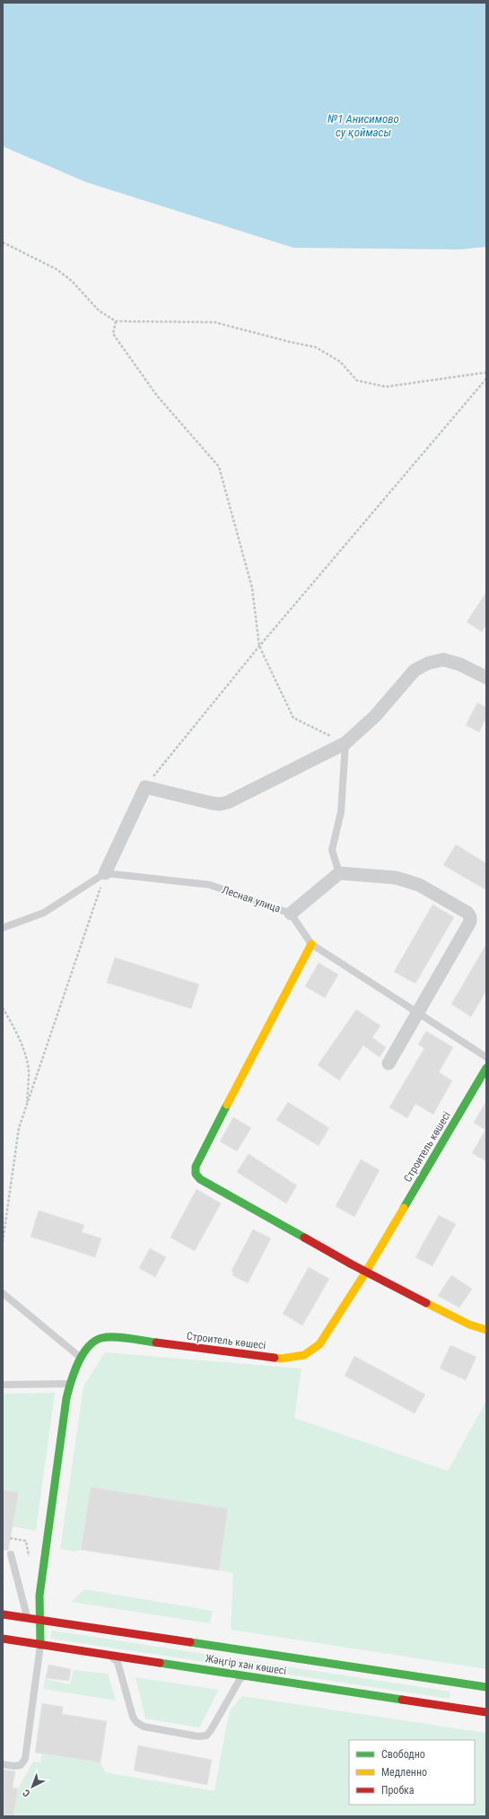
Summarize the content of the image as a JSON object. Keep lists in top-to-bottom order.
{
  "streets": {
    "street": ["Строитель көшесі", "Жәңгір хан көшесі"],
    "lane": ["Лесная улица"]
  },
  "crossings": [
    ["Строитель көшесі", "Жәңгір хан көшесі"]
  ],
  "water": ["№1 Анисимово су қоймасы"],
  "legend": ["Свободно", "Медленно", "Пробка"],
  "north": "bottom left"
}
